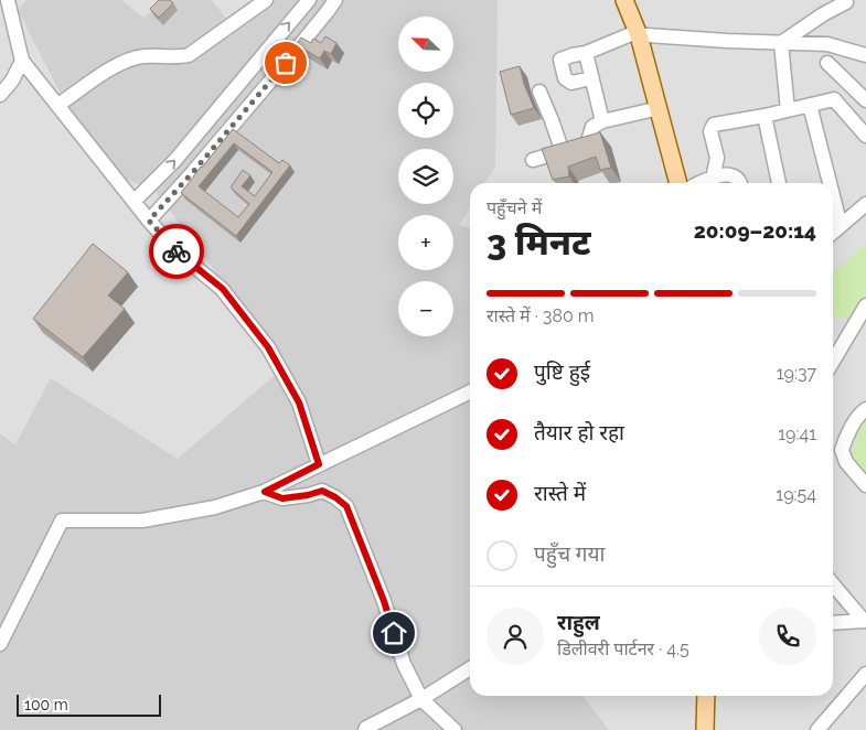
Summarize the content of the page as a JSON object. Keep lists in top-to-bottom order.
{
  "scale_bar": "100 m",
  "north": "top left",
  "page": {
    "map_buttons": ["+", "−"],
    "heading": ["3 मिनट", "पहुँचने में", "20:09–20:14"],
    "panel": ["राहुल", "डिलीवरी पार्टनर · 4.5"],
    "bar": "रास्ते में · 380 m",
    "list": [
      ["पुष्टि हुई", "19:37"],
      ["तैयार हो रहा", "19:41"],
      ["रास्ते में", "19:54"],
      "पहुँच गया"
    ],
    "scale": "100 m"
  }
}
